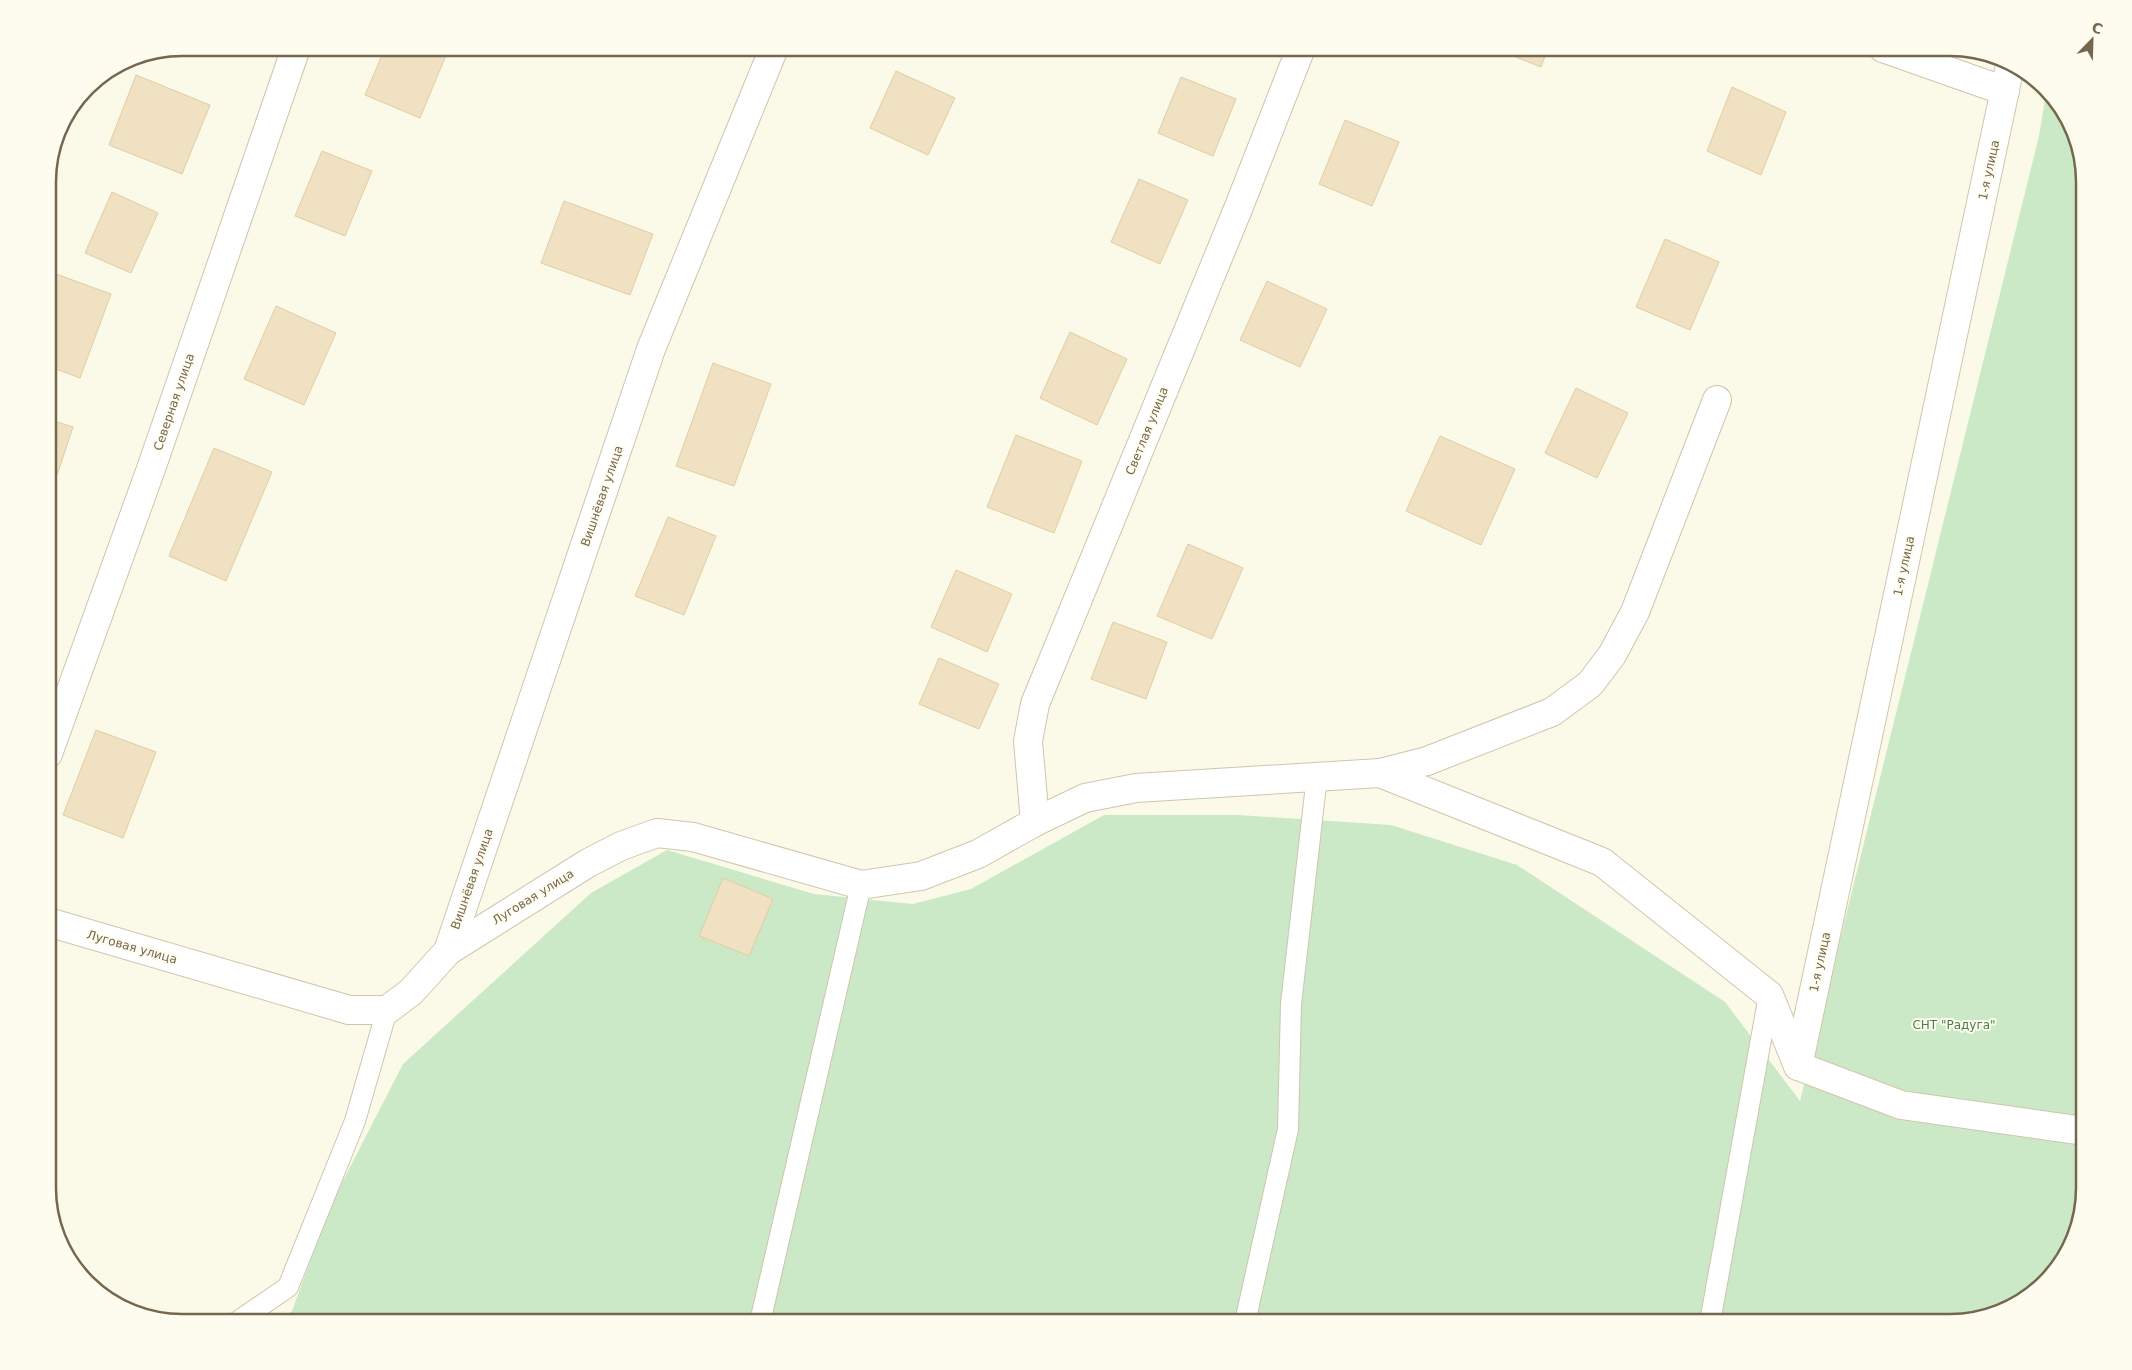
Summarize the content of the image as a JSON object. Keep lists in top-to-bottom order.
{
  "streets": {
    "street": [
      "1-я улица",
      "Северная улица",
      "Светлая улица",
      "Вишнёвая улица",
      "Луговая улица"
    ]
  },
  "crossings": [
    ["Светлая улица", "Луговая улица"],
    ["Вишнёвая улица", "Луговая улица"]
  ],
  "parks": ["СНТ \"Радуга\""],
  "north": "top right"
}
